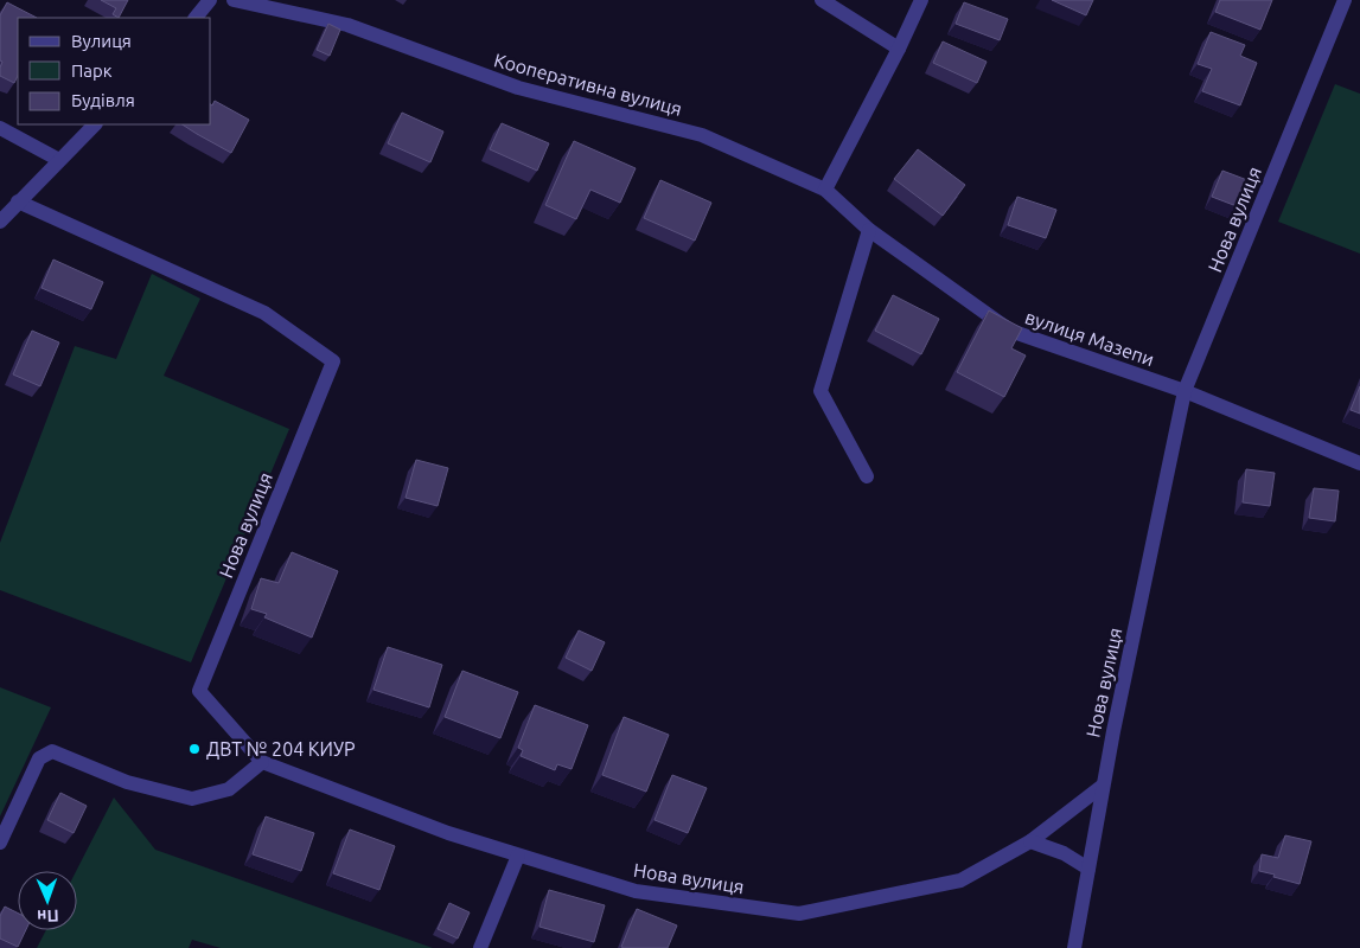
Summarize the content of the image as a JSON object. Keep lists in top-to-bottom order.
{
  "streets": {
    "street": ["Кооперативна вулиця", "Нова вулиця", "вулиця Мазепи"]
  },
  "crossings": [
    ["Кооперативна вулиця", "вулиця Мазепи"],
    ["Нова вулиця", "вулиця Мазепи"]
  ],
  "places": ["ДВТ № 204 КИУР"],
  "legend": ["Вулиця", "Парк", "Будівля"],
  "north": "bottom"
}
